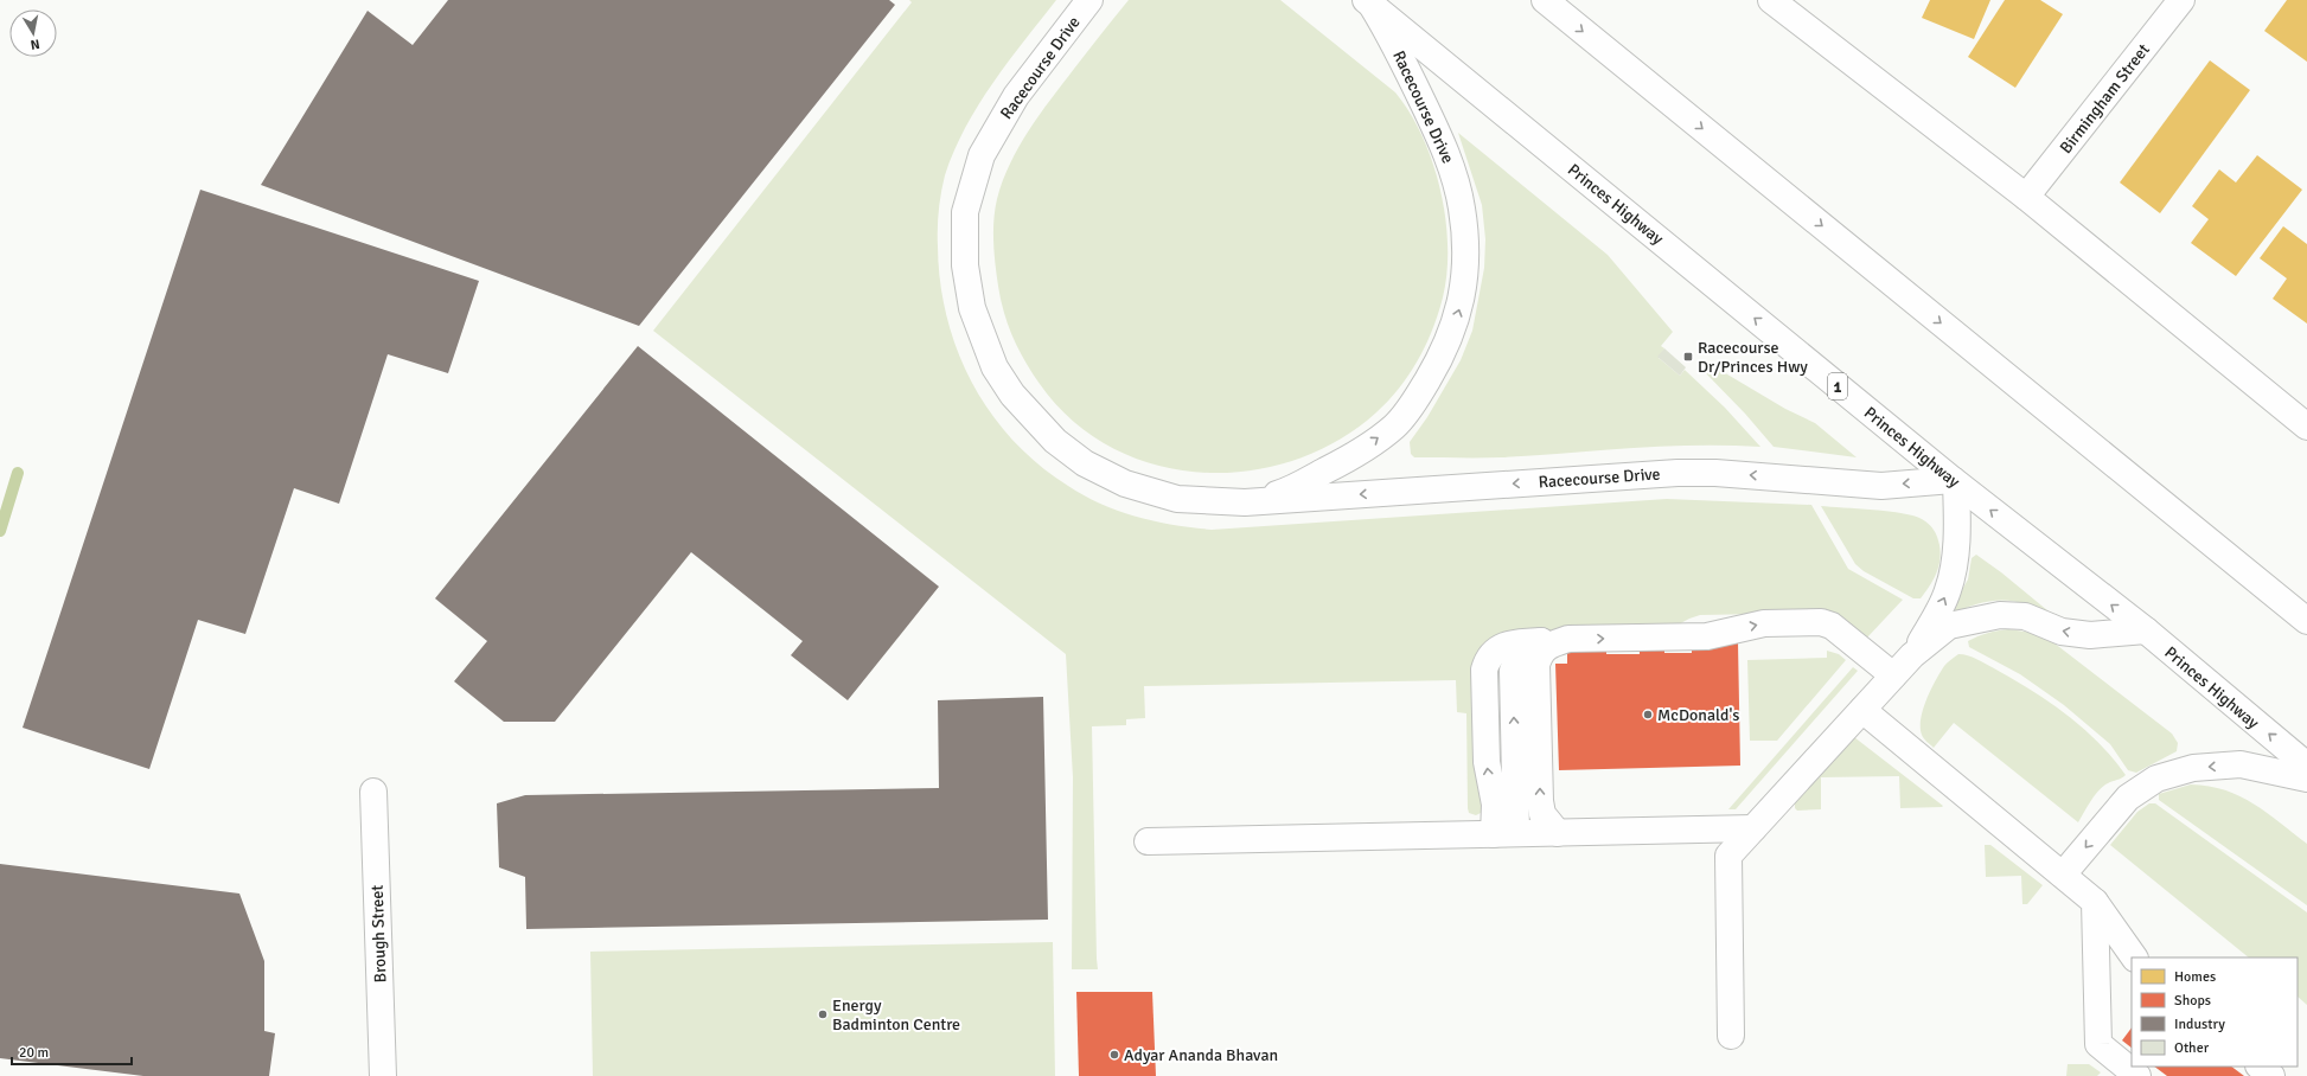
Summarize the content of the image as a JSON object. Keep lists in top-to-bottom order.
{
  "streets": {
    "main road": [
      "Racecourse Drive",
      "Birmingham Street",
      "Princes Highway",
      "1",
      "Brough Street"
    ]
  },
  "crossings": [
    ["Racecourse Drive", "Princes Highway"]
  ],
  "places": {
    "transit": ["Racecourse Dr/Princes Hwy"],
    "other": ["McDonald's", "Energy Badminton Centre", "Adyar Ananda Bhavan"]
  },
  "legend": [
    "Homes",
    "Shops",
    "Industry",
    "Other"
  ],
  "scale_bar": "20 m",
  "north": "bottom"
}
